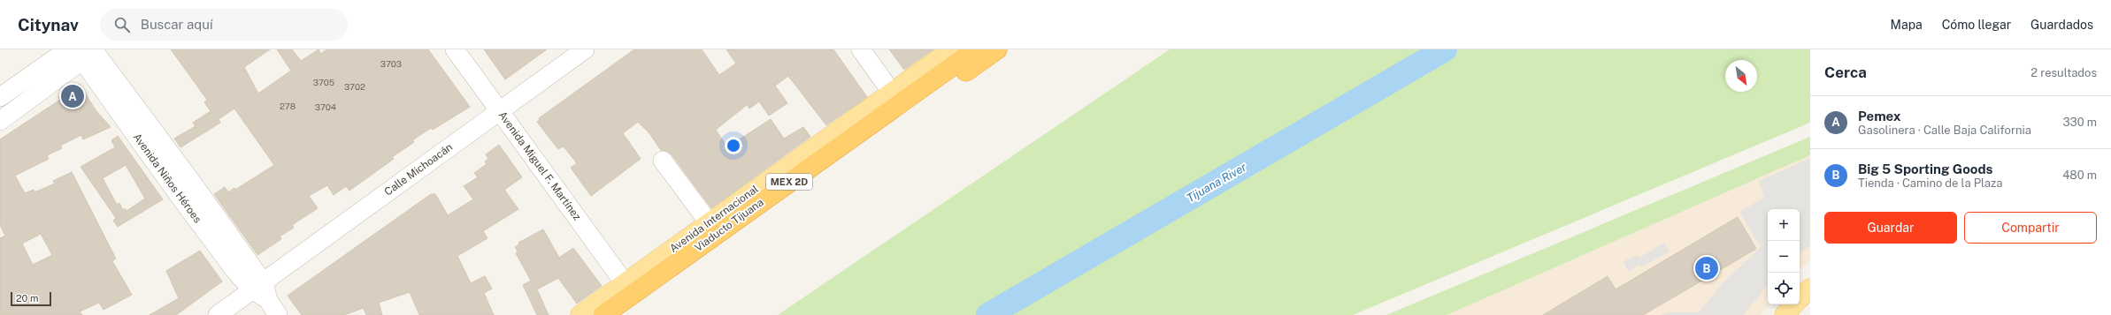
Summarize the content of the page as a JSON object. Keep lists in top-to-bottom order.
{
  "streets": {
    "highway": ["MEX 2D", "Avenida Internacional", "Viaducto Tijuana"],
    "street": ["Avenida Miguel F. Martínez", "Calle Michoacán", "Avenida Niños Héroes"]
  },
  "crossings": [
    ["Avenida Miguel F. Martínez", "Calle Michoacán"],
    ["Avenida Miguel F. Martínez", "Avenida Internacional"],
    ["Calle Michoacán", "Avenida Niños Héroes"]
  ],
  "water": ["Tijuana River"],
  "house_numbers": [
    "3703",
    "3705",
    "3702",
    "278",
    "3704"
  ],
  "scale_bar": "20 m",
  "north": "bottom right",
  "page": {
    "header": "Citynav",
    "search": "Buscar aquí",
    "nav": ["Mapa", "Cómo llegar", "Guardados"],
    "heading": ["Cerca", "2 resultados"],
    "pins": ["A", "B"],
    "list": [
      {
        "mark": "A",
        "name": "Pemex",
        "note": "Gasolinera · Calle Baja California",
        "value": "330 m"
      },
      {
        "mark": "B",
        "name": "Big 5 Sporting Goods",
        "note": "Tienda · Camino de la Plaza",
        "value": "480 m"
      }
    ],
    "buttons": ["Guardar", "Compartir"],
    "map_buttons": ["+", "−"],
    "scale": "20 m"
  }
}
